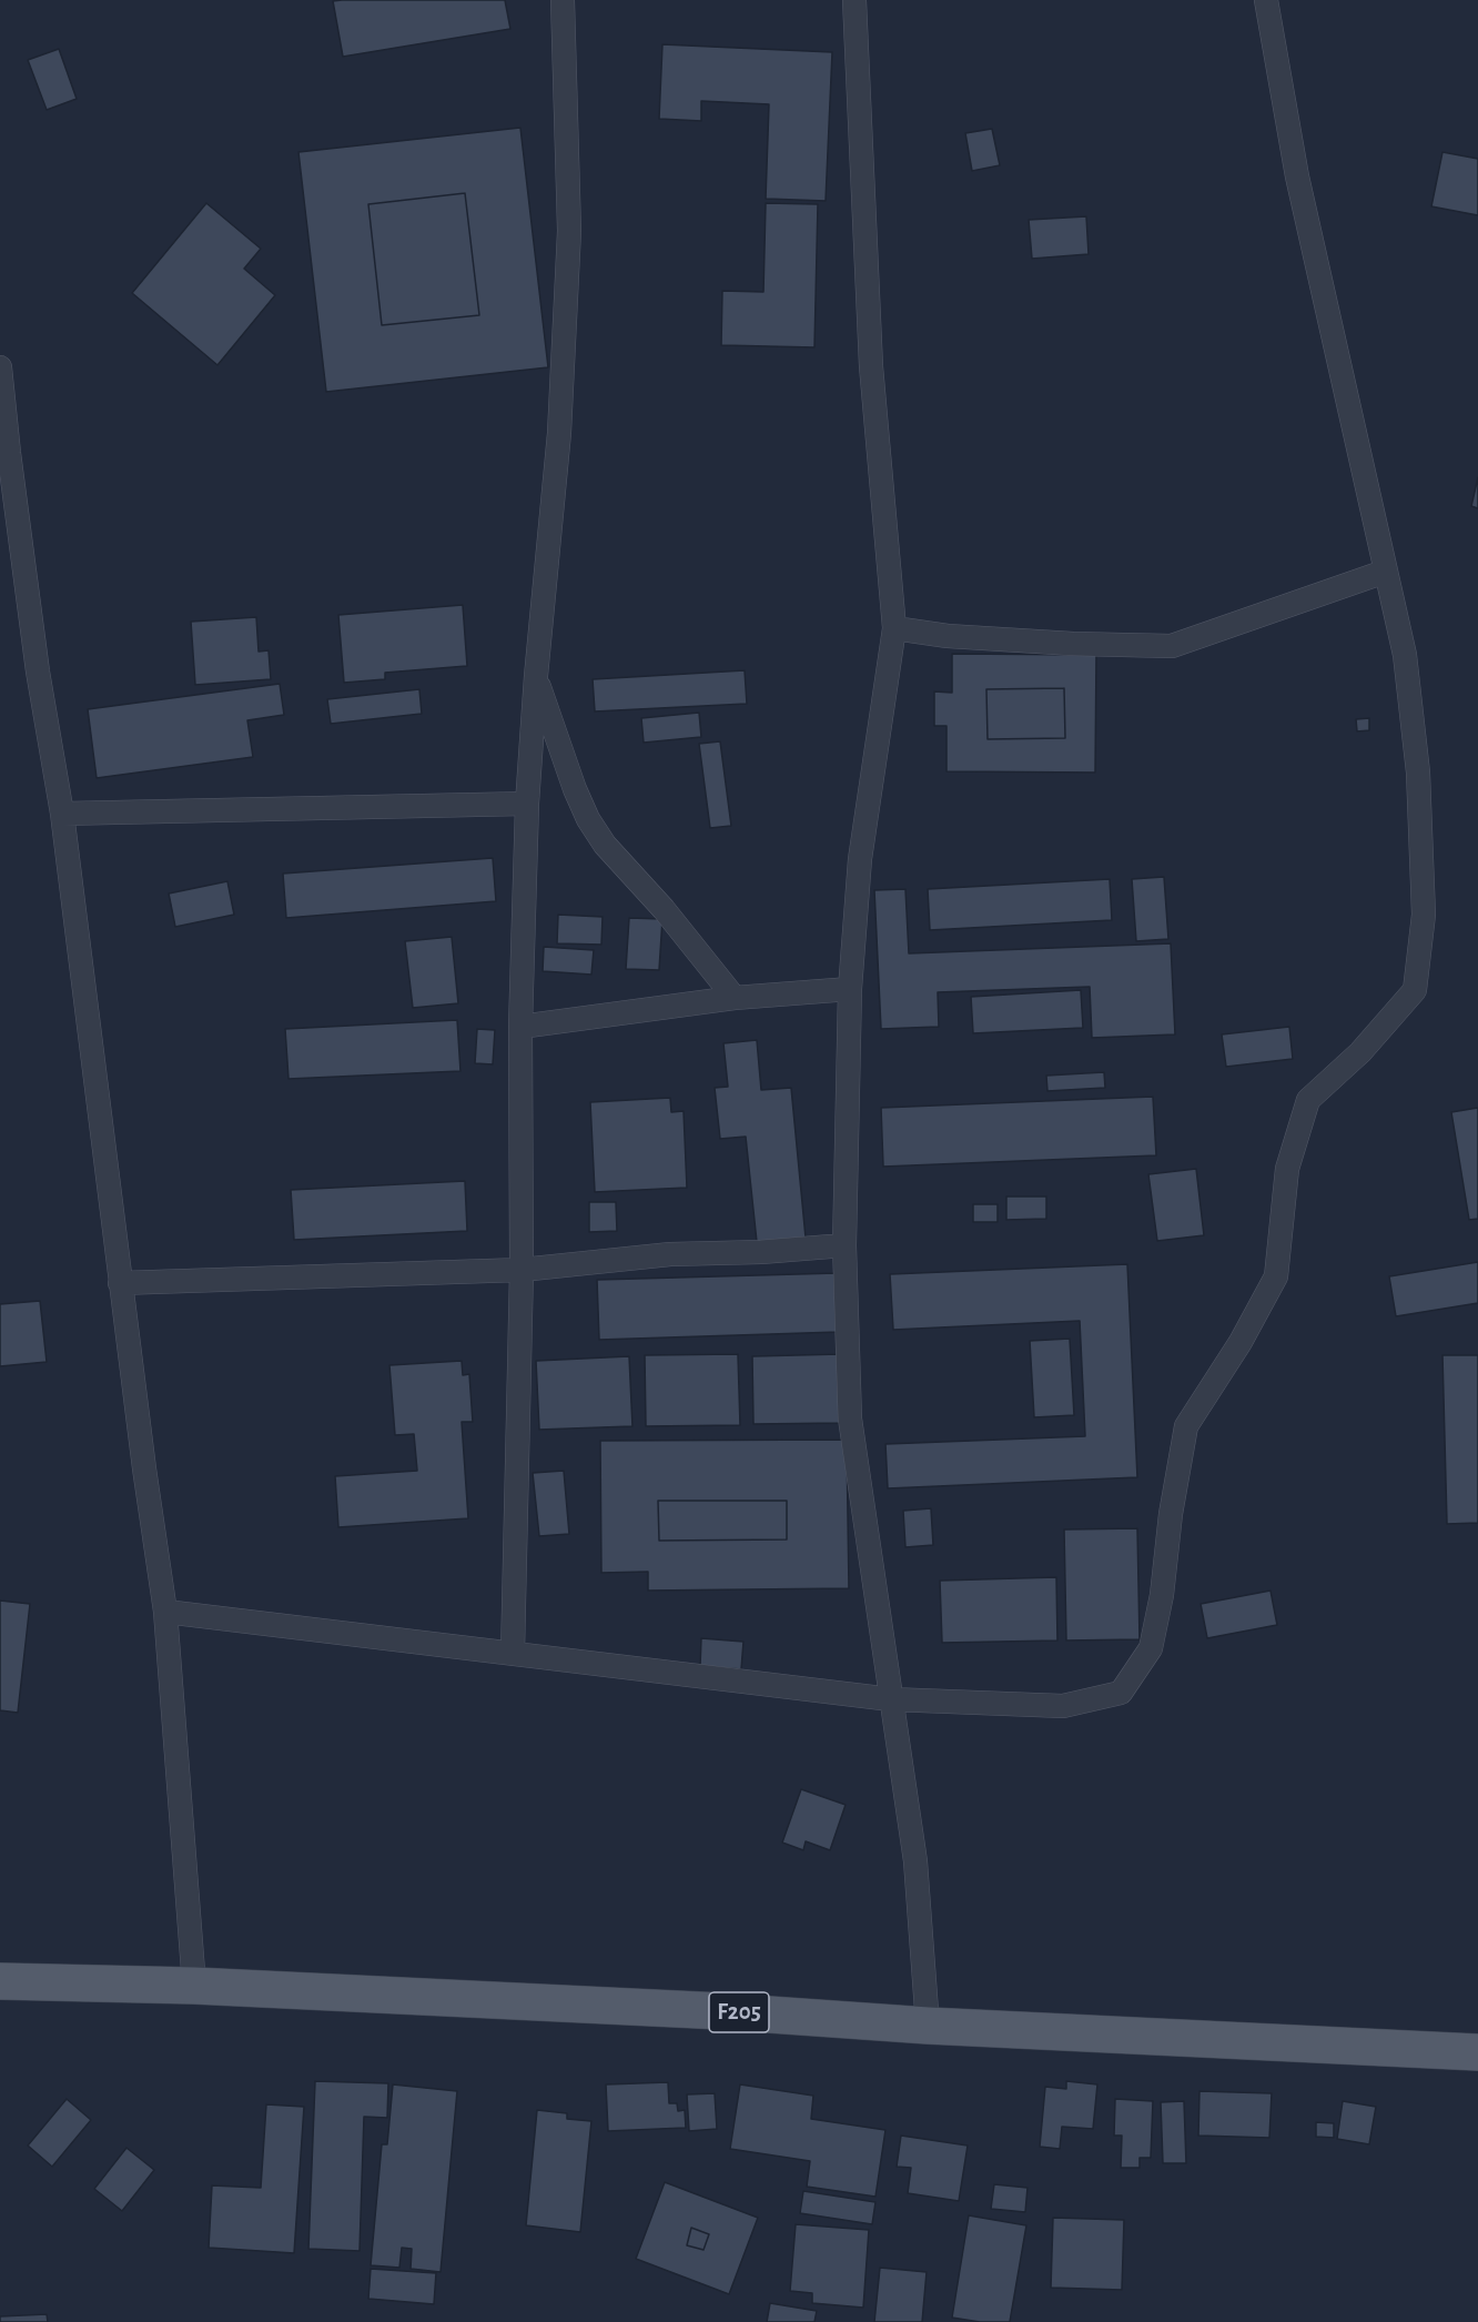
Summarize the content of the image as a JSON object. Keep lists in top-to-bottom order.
{
  "streets": {
    "main road": ["F205"]
  }
}
